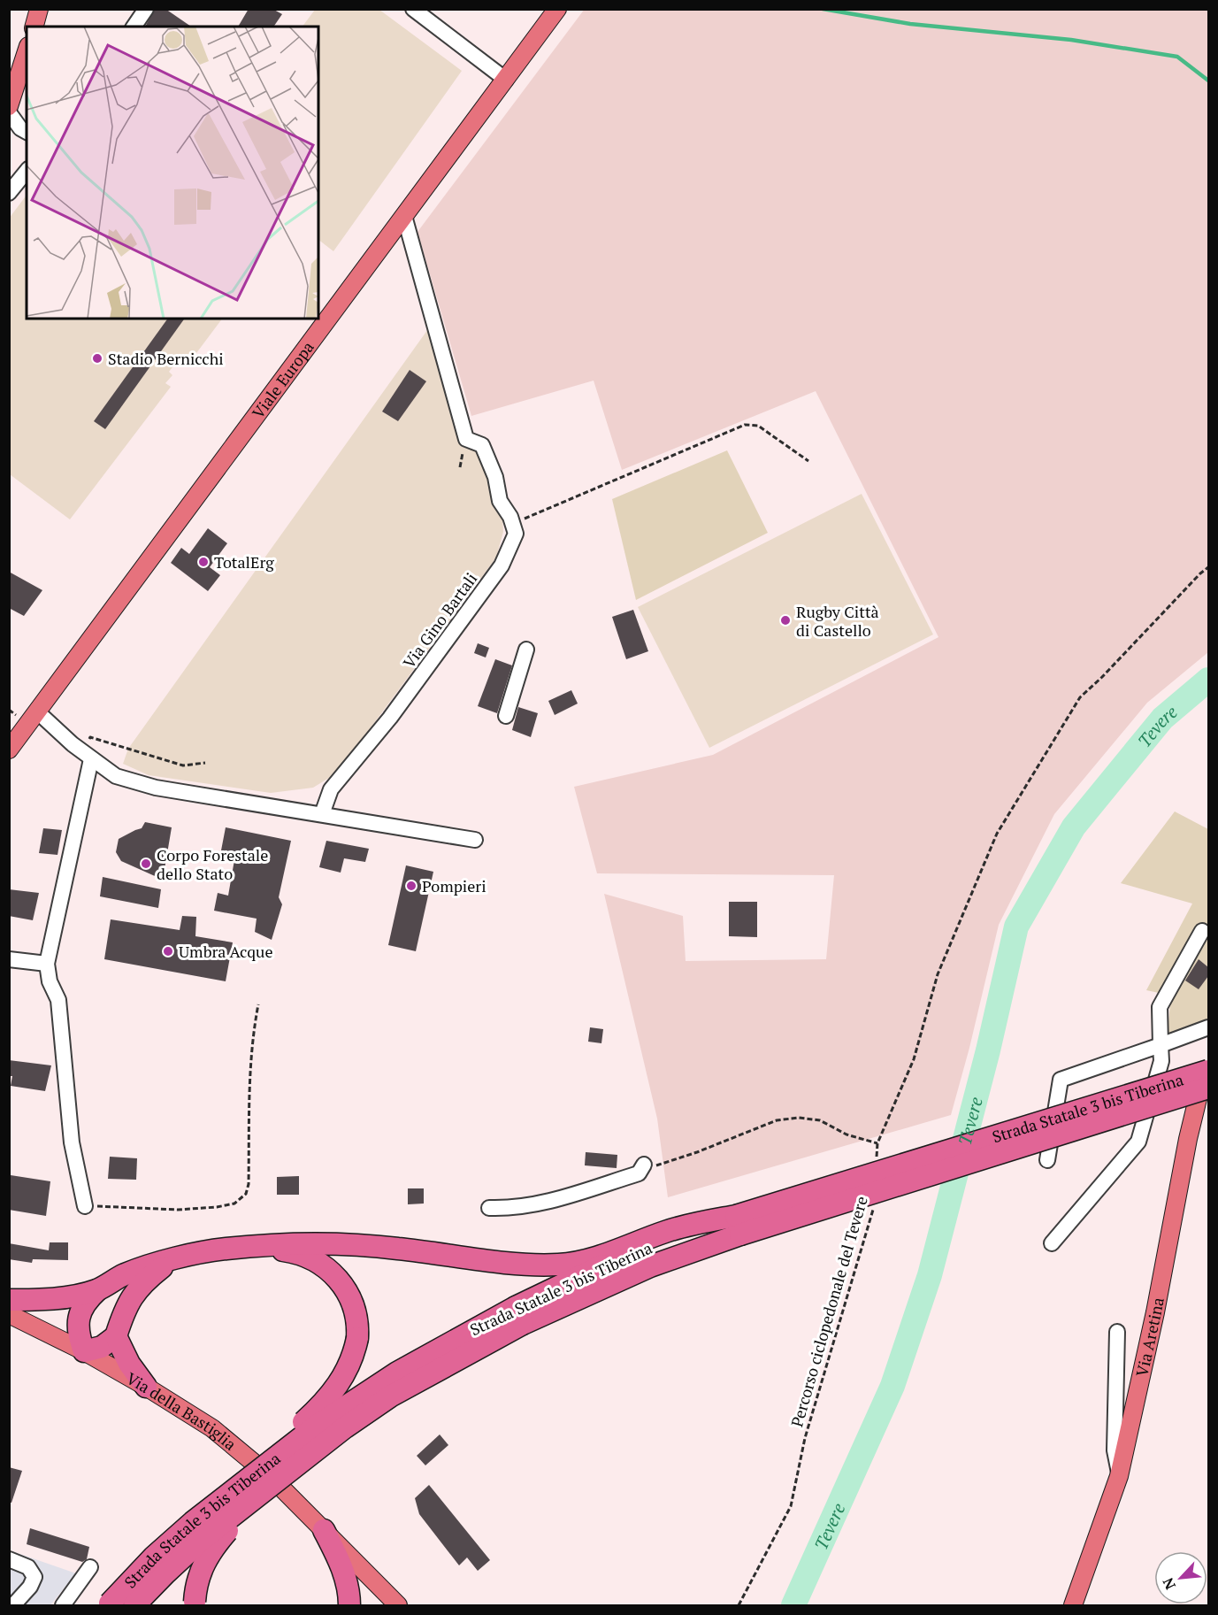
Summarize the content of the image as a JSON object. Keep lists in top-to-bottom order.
{
  "streets": {
    "highway": ["Strada Statale 3 bis Tiberina"],
    "main road": ["Viale Europa", "Via Aretina", "Via della Bastiglia"],
    "street": ["Via Gino Bartali"],
    "path": ["Percorso ciclopedonale del Tevere"]
  },
  "crossings": [
    ["Viale Europa", "Via Gino Bartali"]
  ],
  "water": ["Tevere"],
  "places": [
    "Stadio Bernicchi",
    "TotalErg",
    "Rugby Città di Castello",
    "Corpo Forestale dello Stato",
    "Pompieri",
    "Umbra Acque"
  ],
  "north": "bottom left"
}
